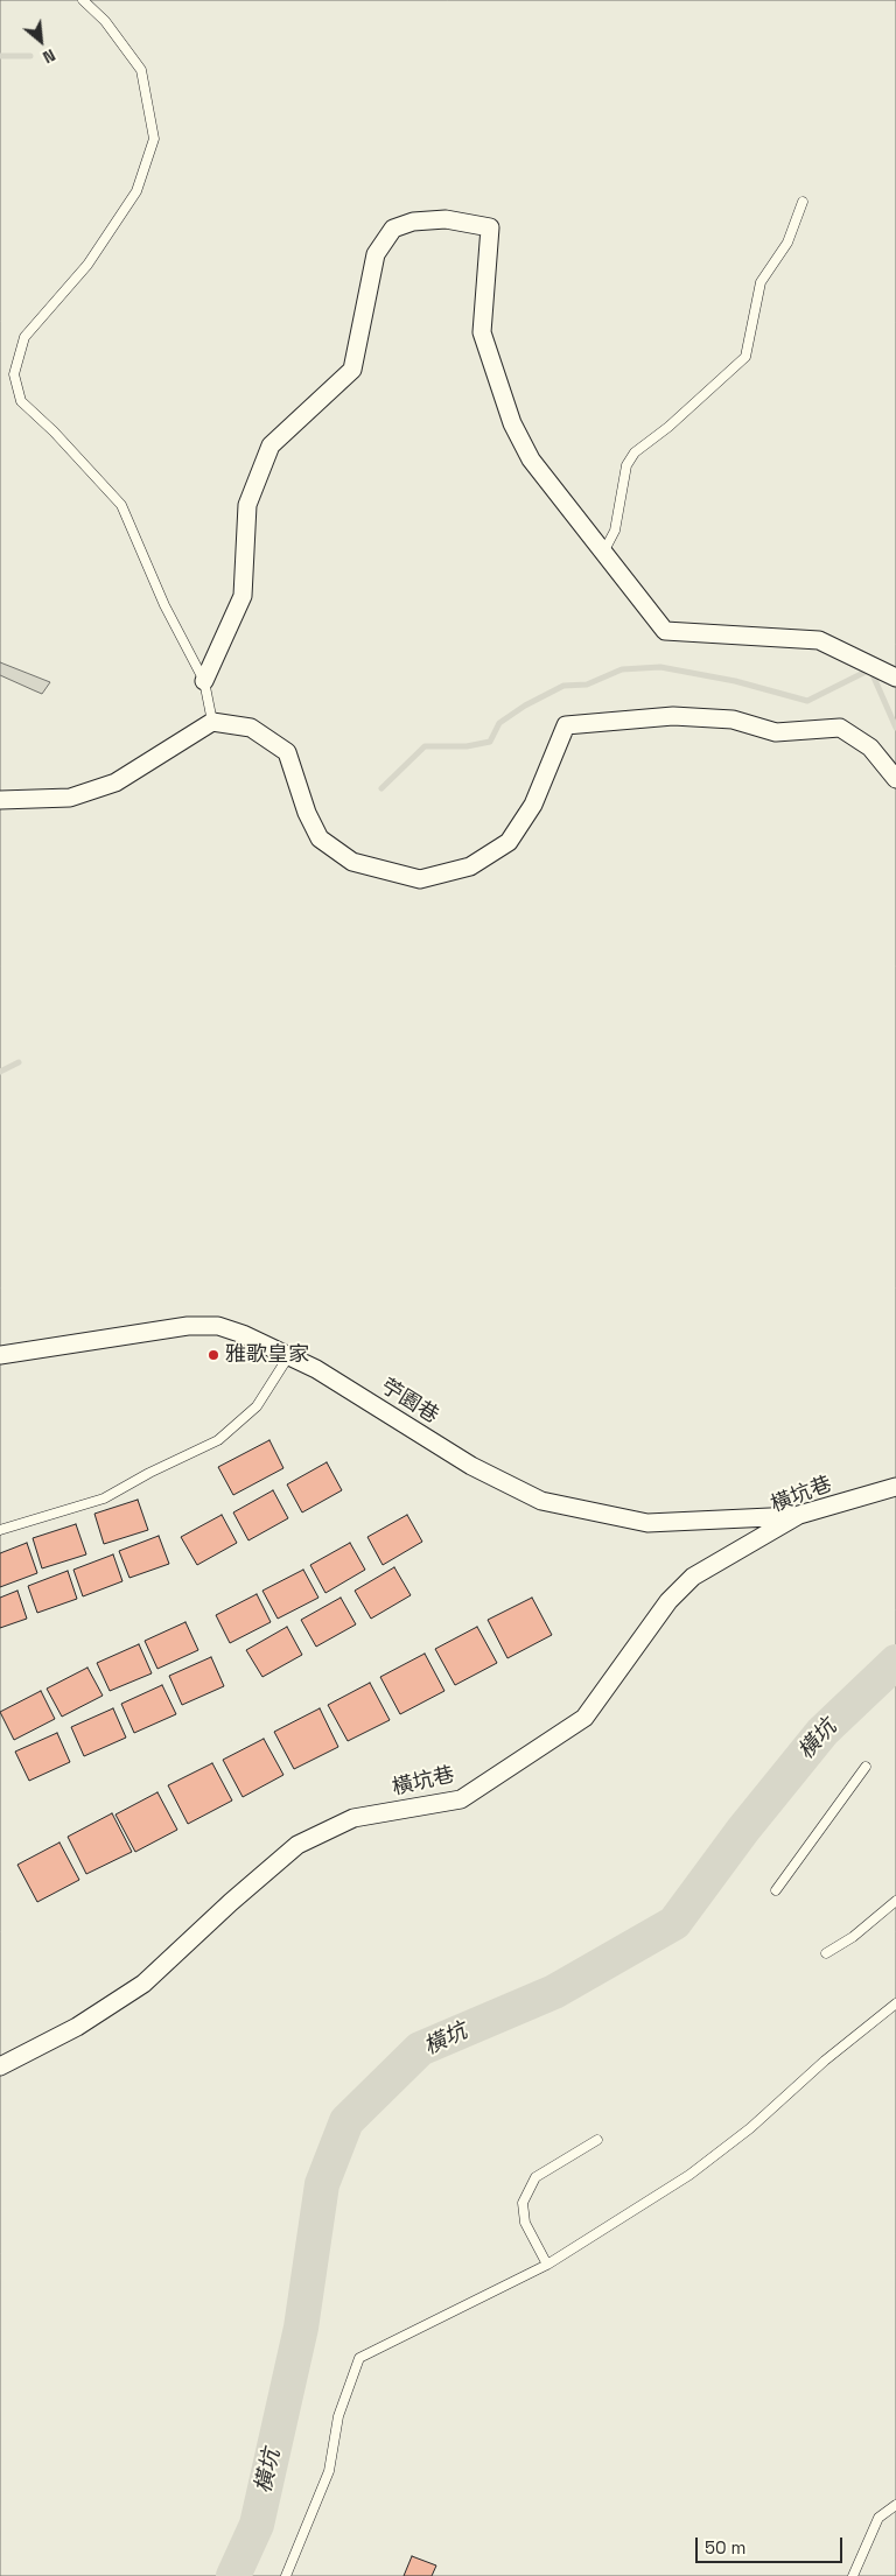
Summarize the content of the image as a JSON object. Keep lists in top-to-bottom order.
{
  "streets": {
    "street": ["苧園巷", "橫坑巷"]
  },
  "crossings": [
    ["苧園巷", "橫坑巷"]
  ],
  "water": ["橫坑"],
  "places": ["雅歌皇家"],
  "scale_bar": "50 m",
  "north": "bottom right"
}
